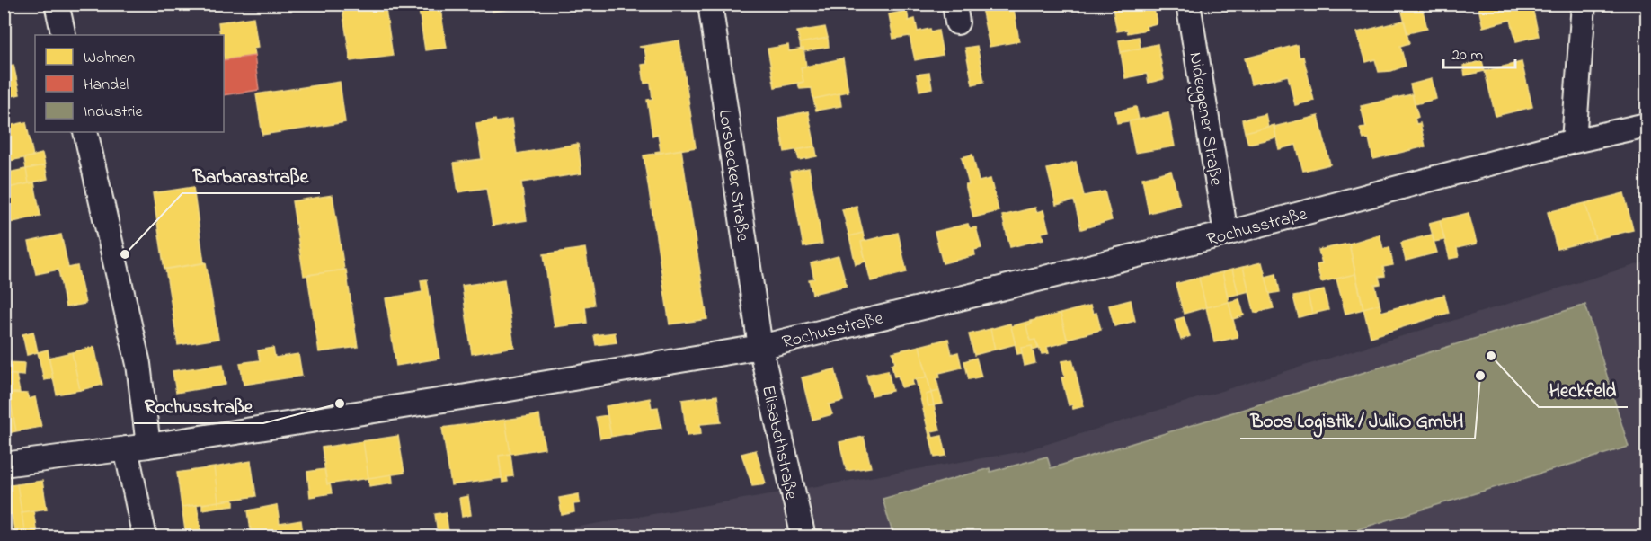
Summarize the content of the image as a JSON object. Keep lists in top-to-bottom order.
{
  "streets": {
    "street": [
      "Nideggener Straße",
      "Lorsbecker Straße",
      "Rochusstraße",
      "Elisabethstraße"
    ]
  },
  "crossings": [
    ["Nideggener Straße", "Rochusstraße"],
    ["Lorsbecker Straße", "Rochusstraße"],
    ["Lorsbecker Straße", "Elisabethstraße"],
    ["Rochusstraße", "Elisabethstraße"]
  ],
  "places": [
    "Barbarastraße",
    "Heckfeld",
    "Boos Logistik / Juli.O GmbH",
    "Rochusstraße"
  ],
  "legend": ["Wohnen", "Handel", "Industrie"],
  "scale_bar": "20 m"
}
